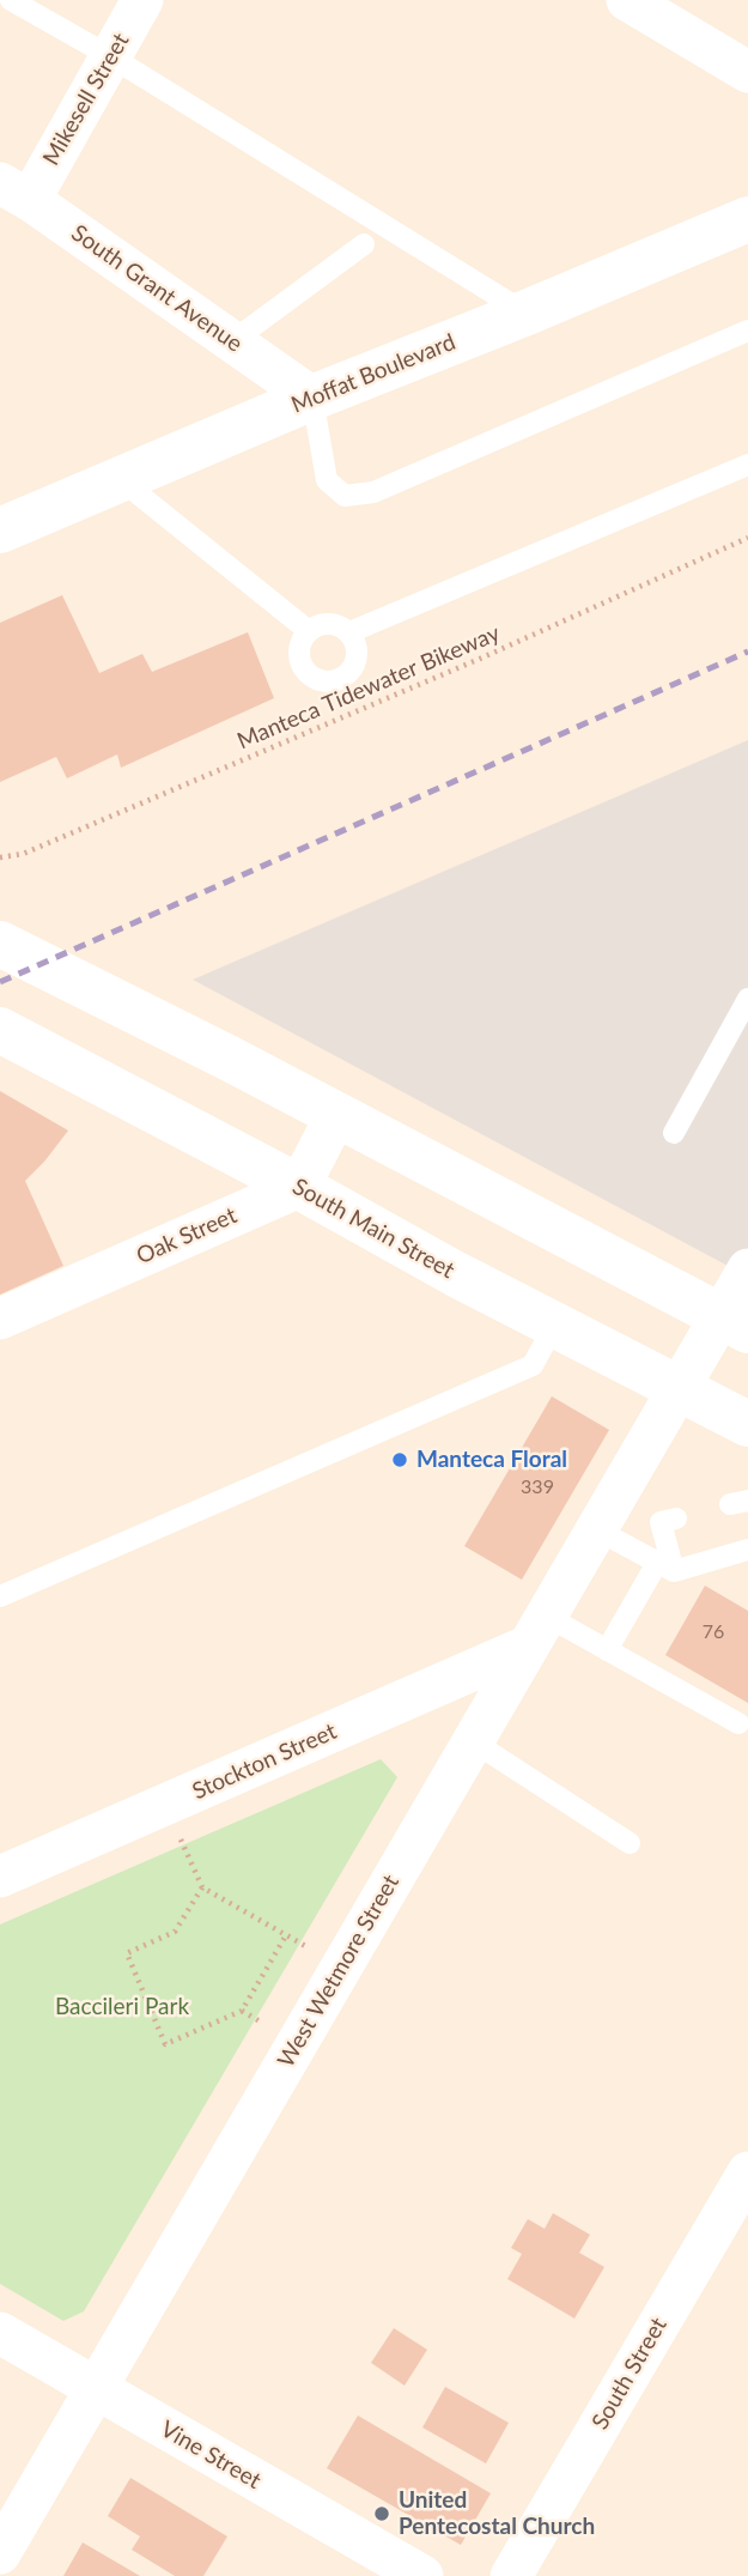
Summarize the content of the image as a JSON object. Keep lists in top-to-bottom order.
{
  "streets": {
    "main road": ["Moffat Boulevard", "South Main Street"],
    "street": [
      "Mikesell Street",
      "South Grant Avenue",
      "Oak Street",
      "Stockton Street",
      "West Wetmore Street",
      "South Street",
      "Vine Street"
    ],
    "path": ["Manteca Tidewater Bikeway"]
  },
  "crossings": [
    ["Mikesell Street", "South Grant Avenue"],
    ["South Grant Avenue", "Moffat Boulevard"],
    ["South Main Street", "Oak Street"],
    ["South Main Street", "West Wetmore Street"],
    ["Stockton Street", "West Wetmore Street"],
    ["West Wetmore Street", "Vine Street"]
  ],
  "parks": ["Baccileri Park"],
  "places": ["Manteca Floral", "United Pentecostal Church"],
  "house_numbers": ["339", "76"]
}
